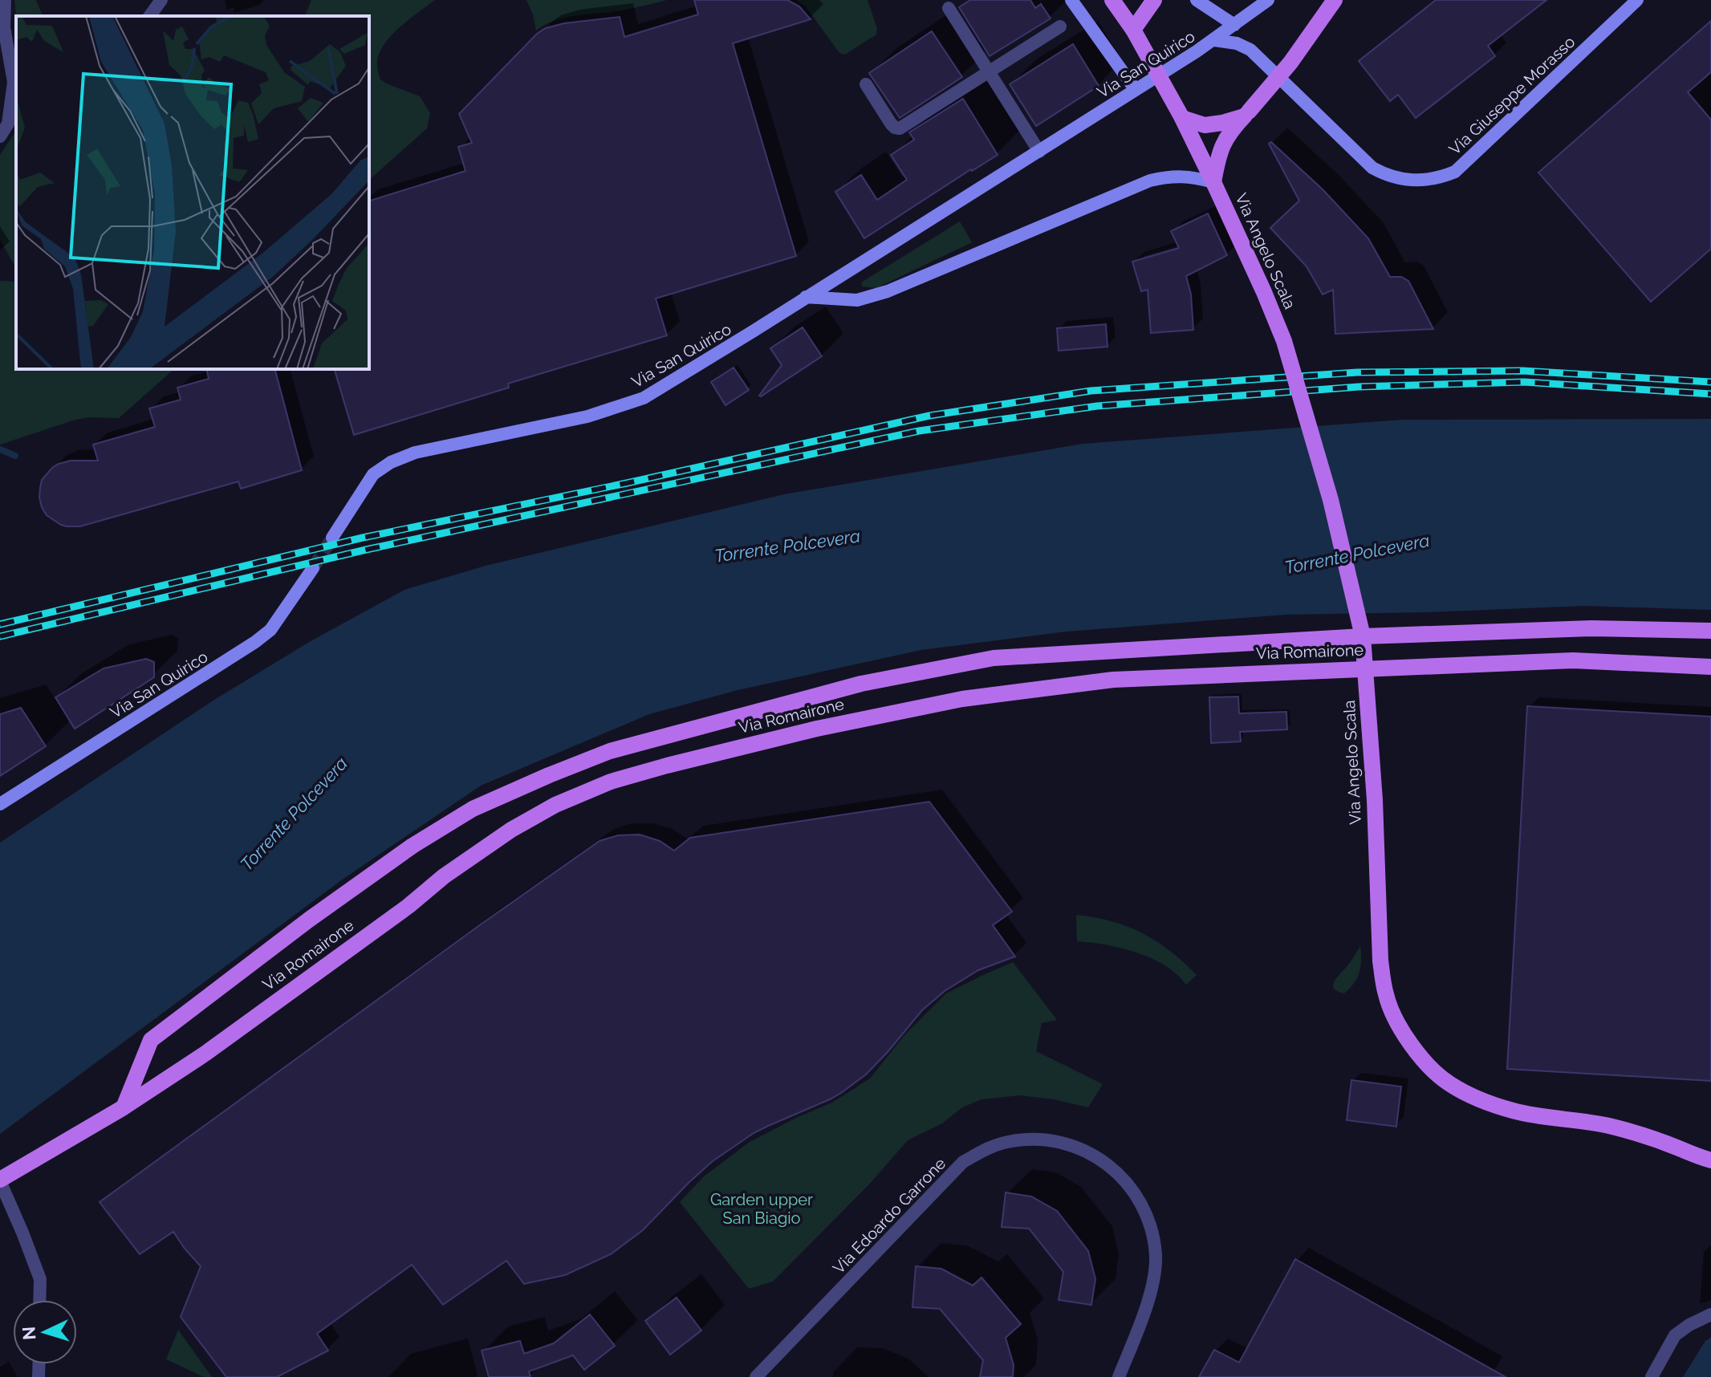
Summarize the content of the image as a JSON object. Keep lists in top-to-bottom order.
{
  "streets": {
    "main road": [
      "Via San Quirico",
      "Via Giuseppe Morasso",
      "Via Angelo Scala",
      "Via Romairone"
    ],
    "street": ["Via Edoardo Garrone"]
  },
  "crossings": [
    ["Via San Quirico", "Via Giuseppe Morasso"],
    ["Via San Quirico", "Via Angelo Scala"]
  ],
  "water": ["Torrente Polcevera"],
  "parks": ["Garden upper San Biagio"],
  "north": "left"
}
